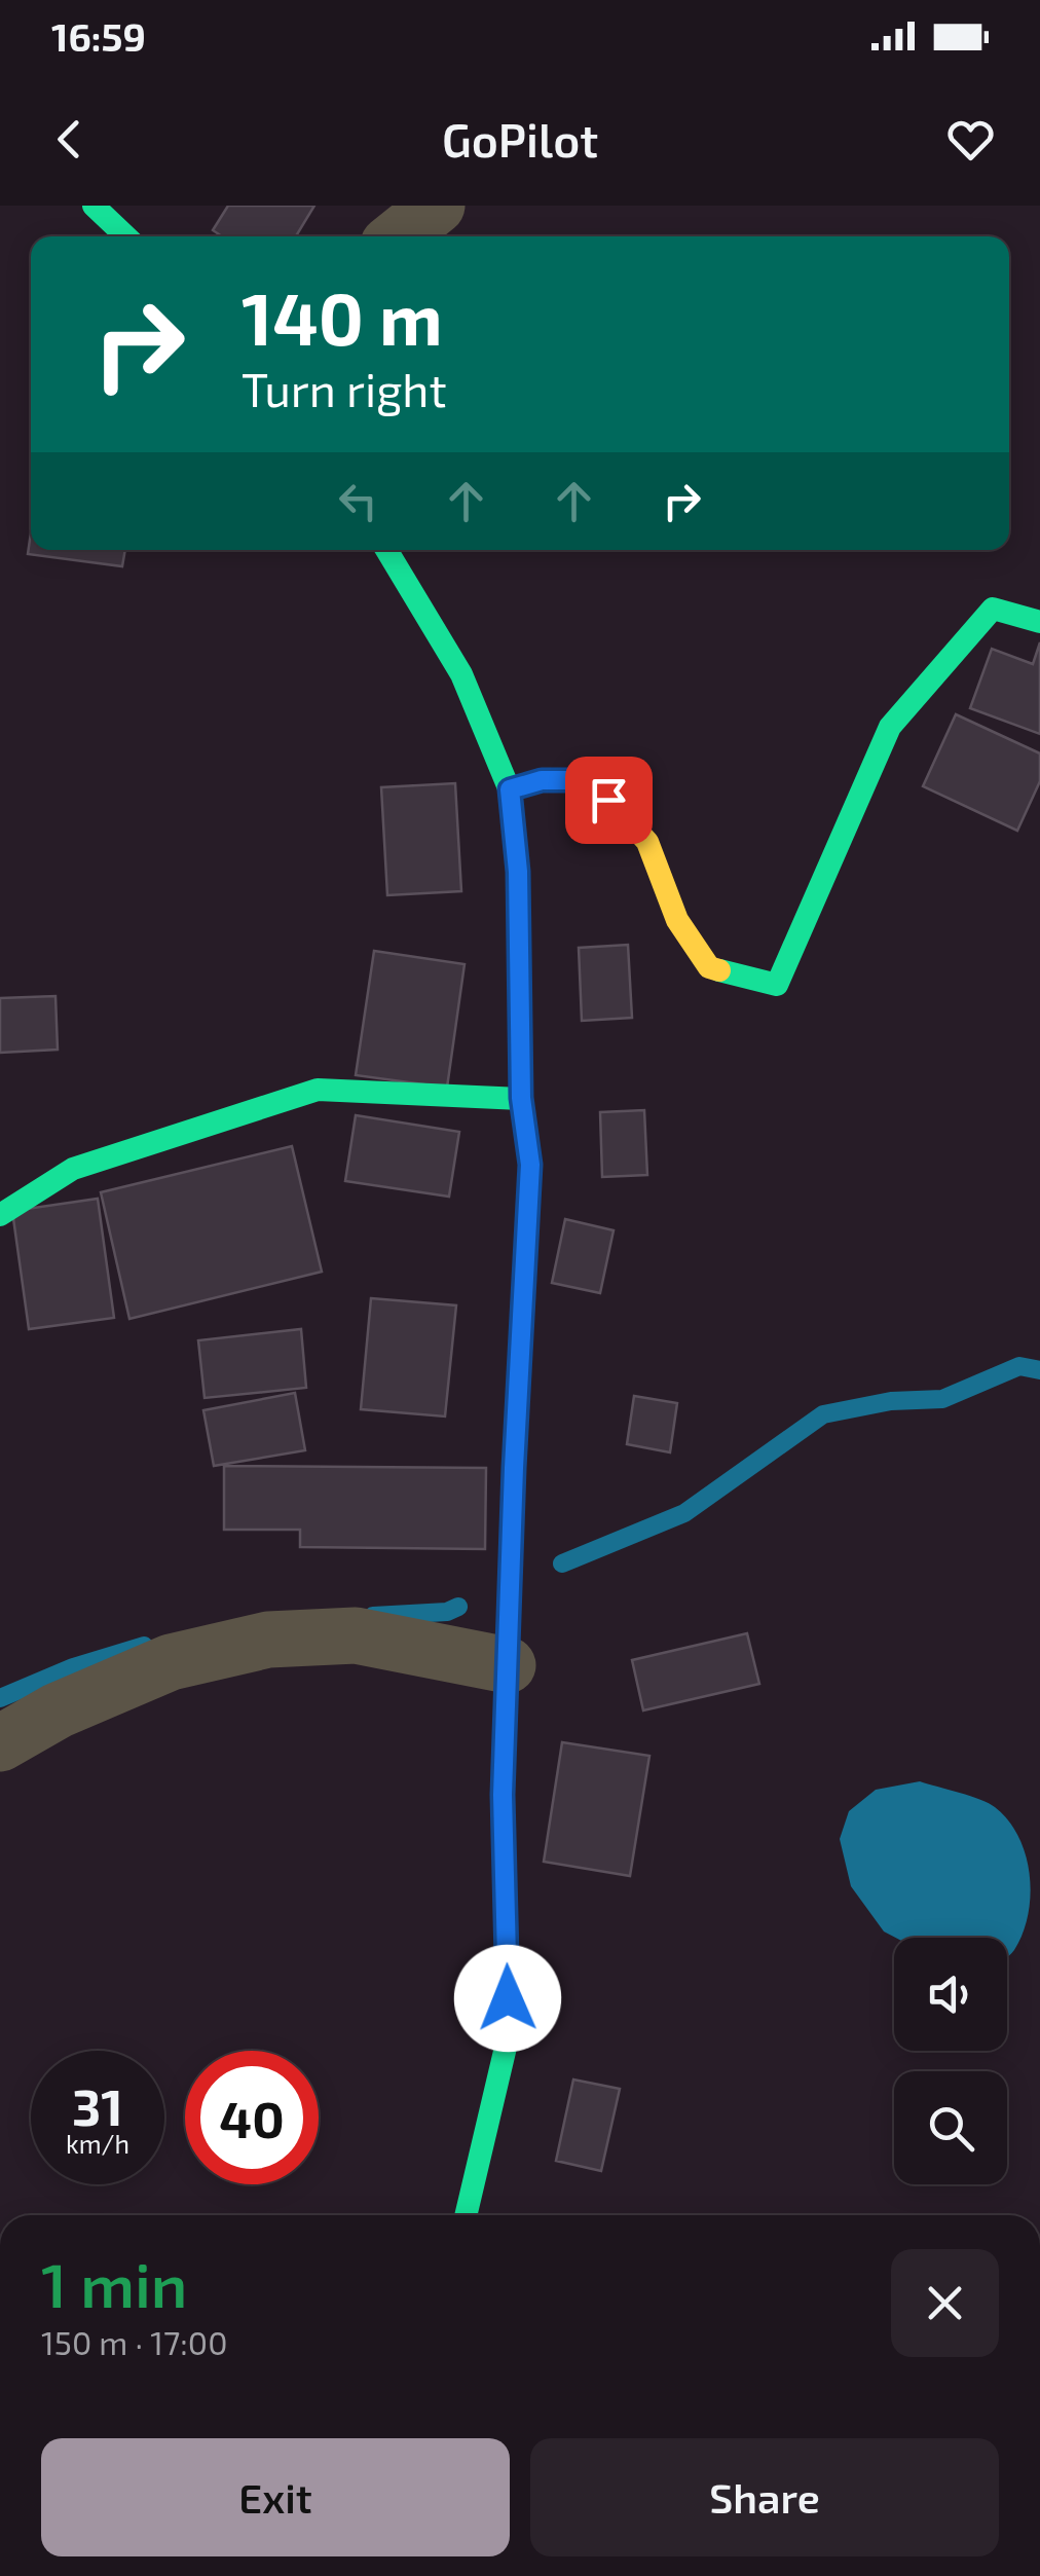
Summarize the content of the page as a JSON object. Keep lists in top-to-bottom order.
{
  "page": {
    "status": "16:59",
    "header": "GoPilot",
    "turn": ["140 m", "Turn right"],
    "speed": "31 km/h",
    "limit": "40",
    "heading": ["1 min", "150 m · 17:00"],
    "buttons": ["Exit", "Share"]
  }
}
